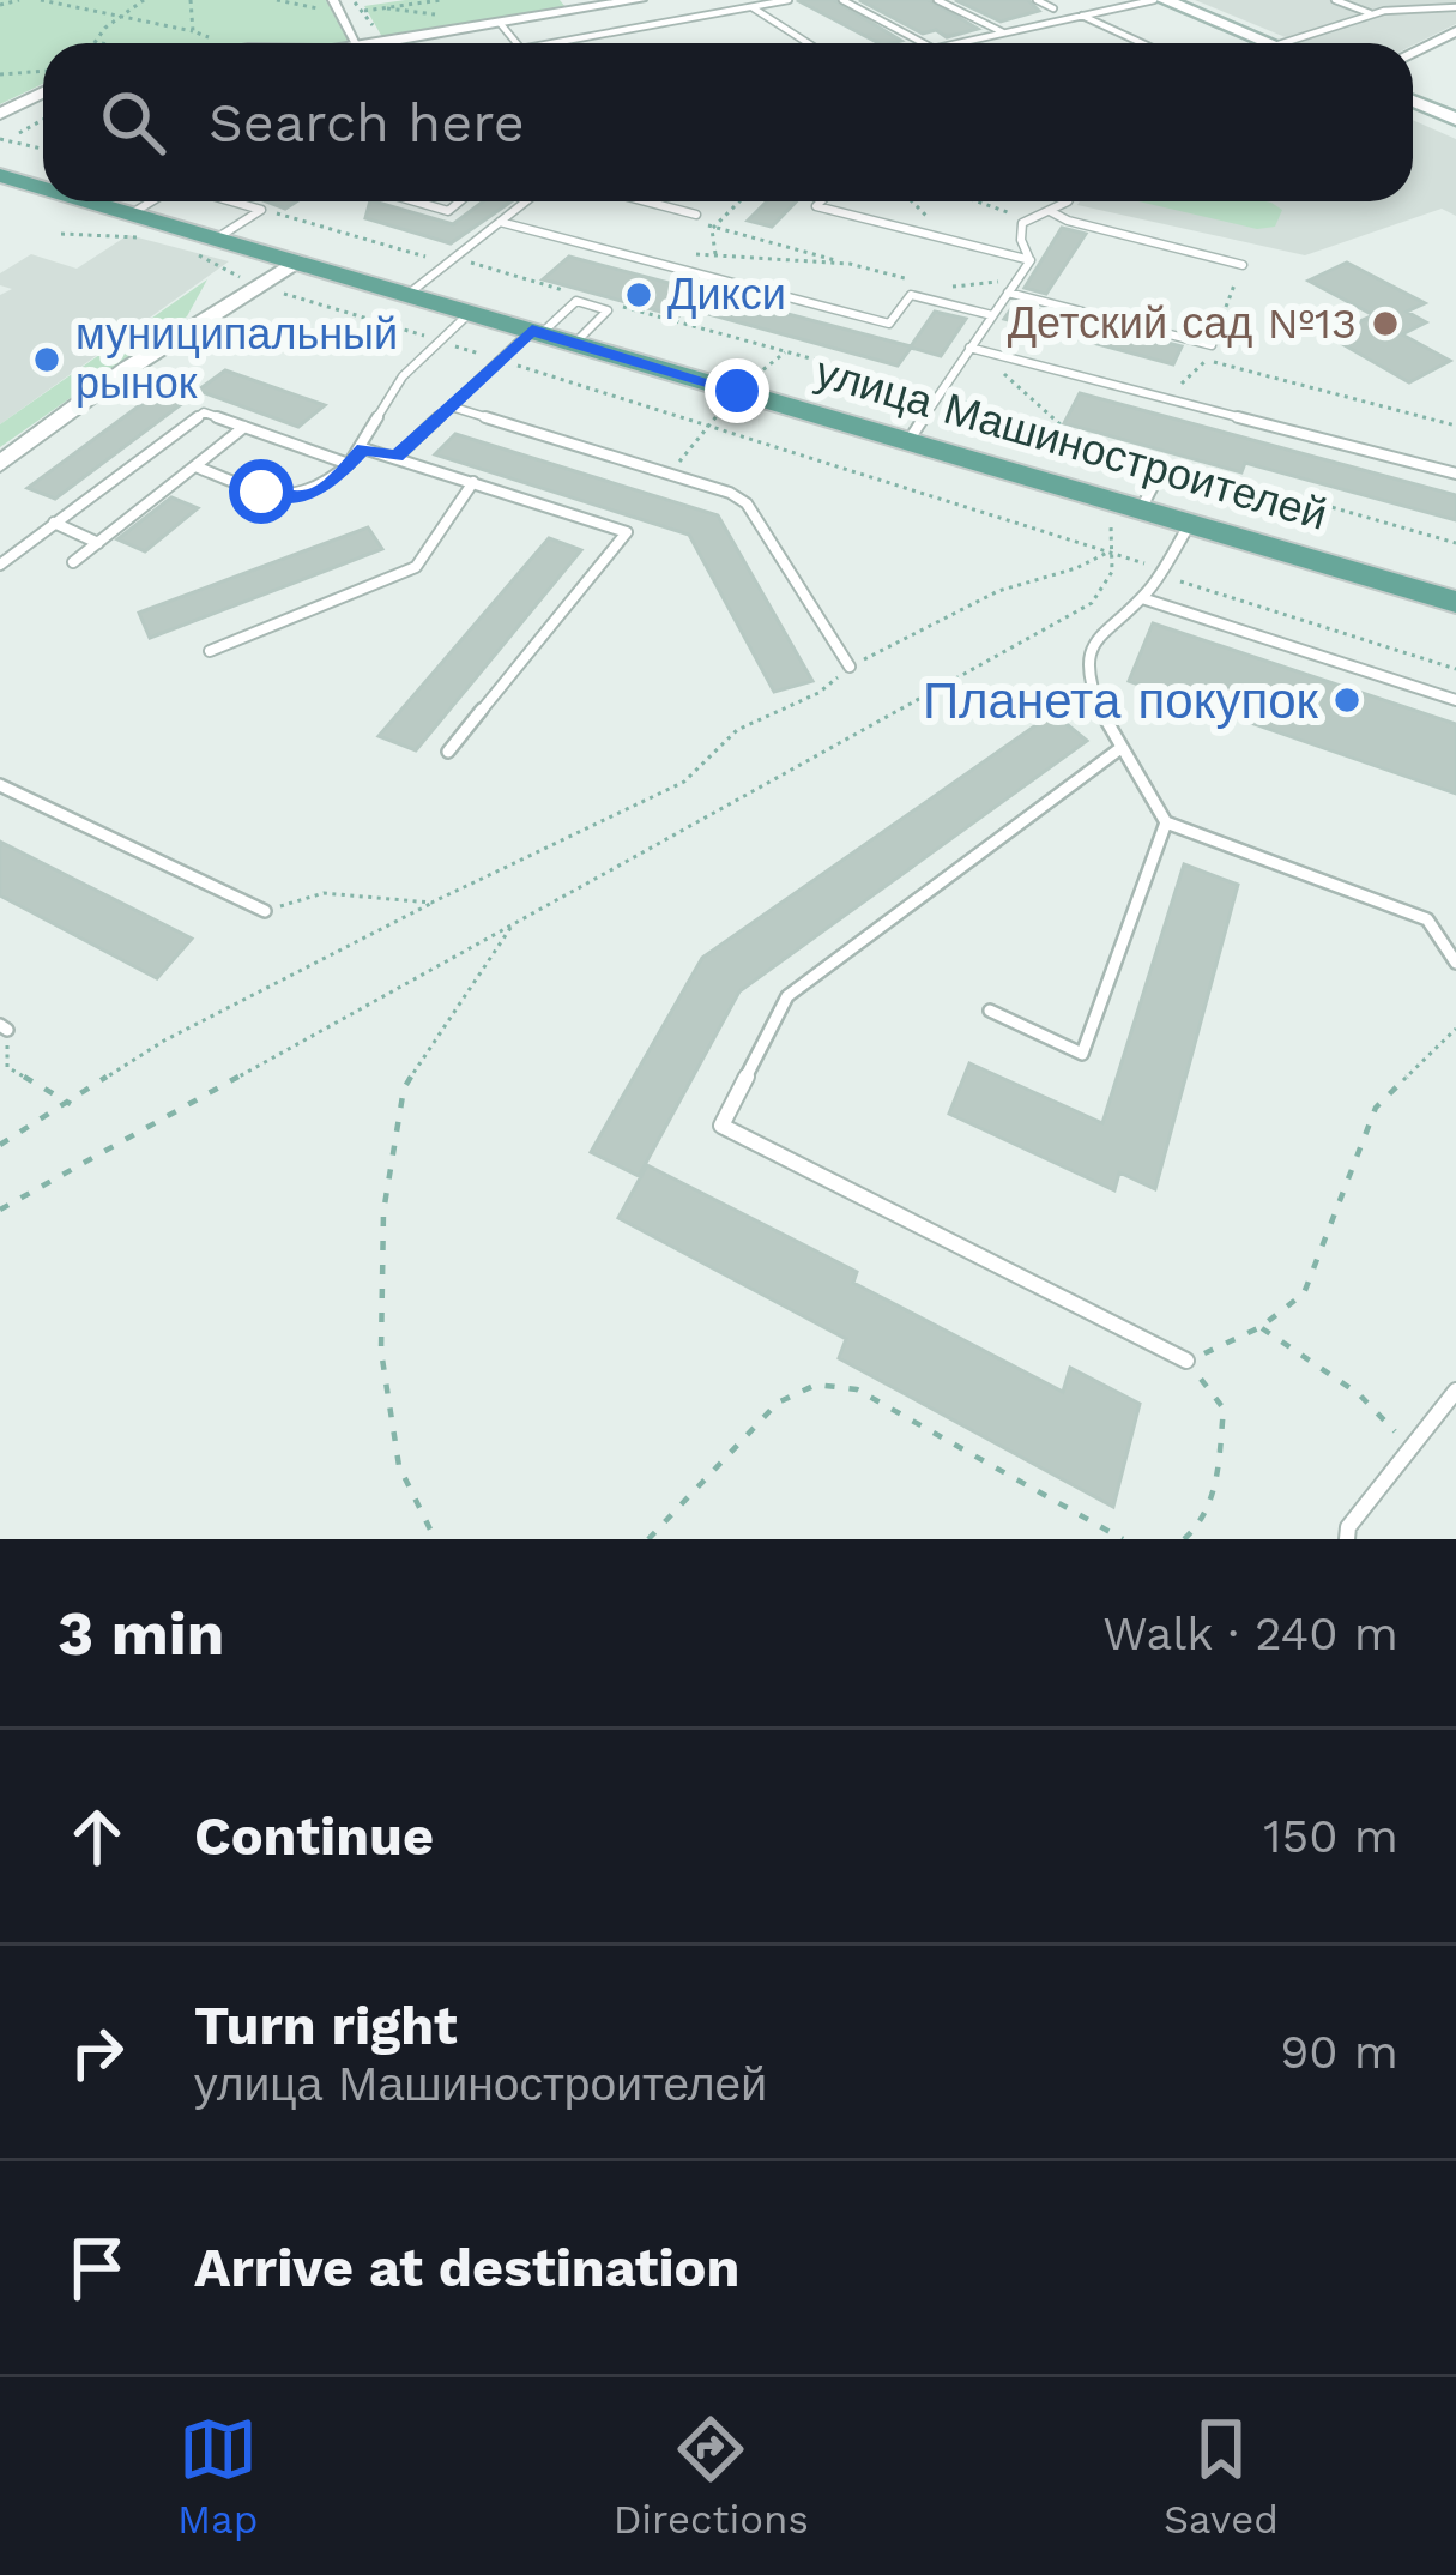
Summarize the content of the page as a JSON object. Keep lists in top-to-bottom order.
{
  "streets": {
    "main road": ["улица Машиностроителей"]
  },
  "places": [
    "Дикси",
    "Детский сад №13",
    "муниципальный рынок",
    "Планета покупок"
  ],
  "page": {
    "search": "Search here",
    "heading": ["3 min", "Walk · 240 m"],
    "list": [
      ["Continue", "150 m"],
      ["Turn right", "улица Машиностроителей", "90 m"],
      "Arrive at destination"
    ],
    "nav": ["Map", "Directions", "Saved"]
  }
}
